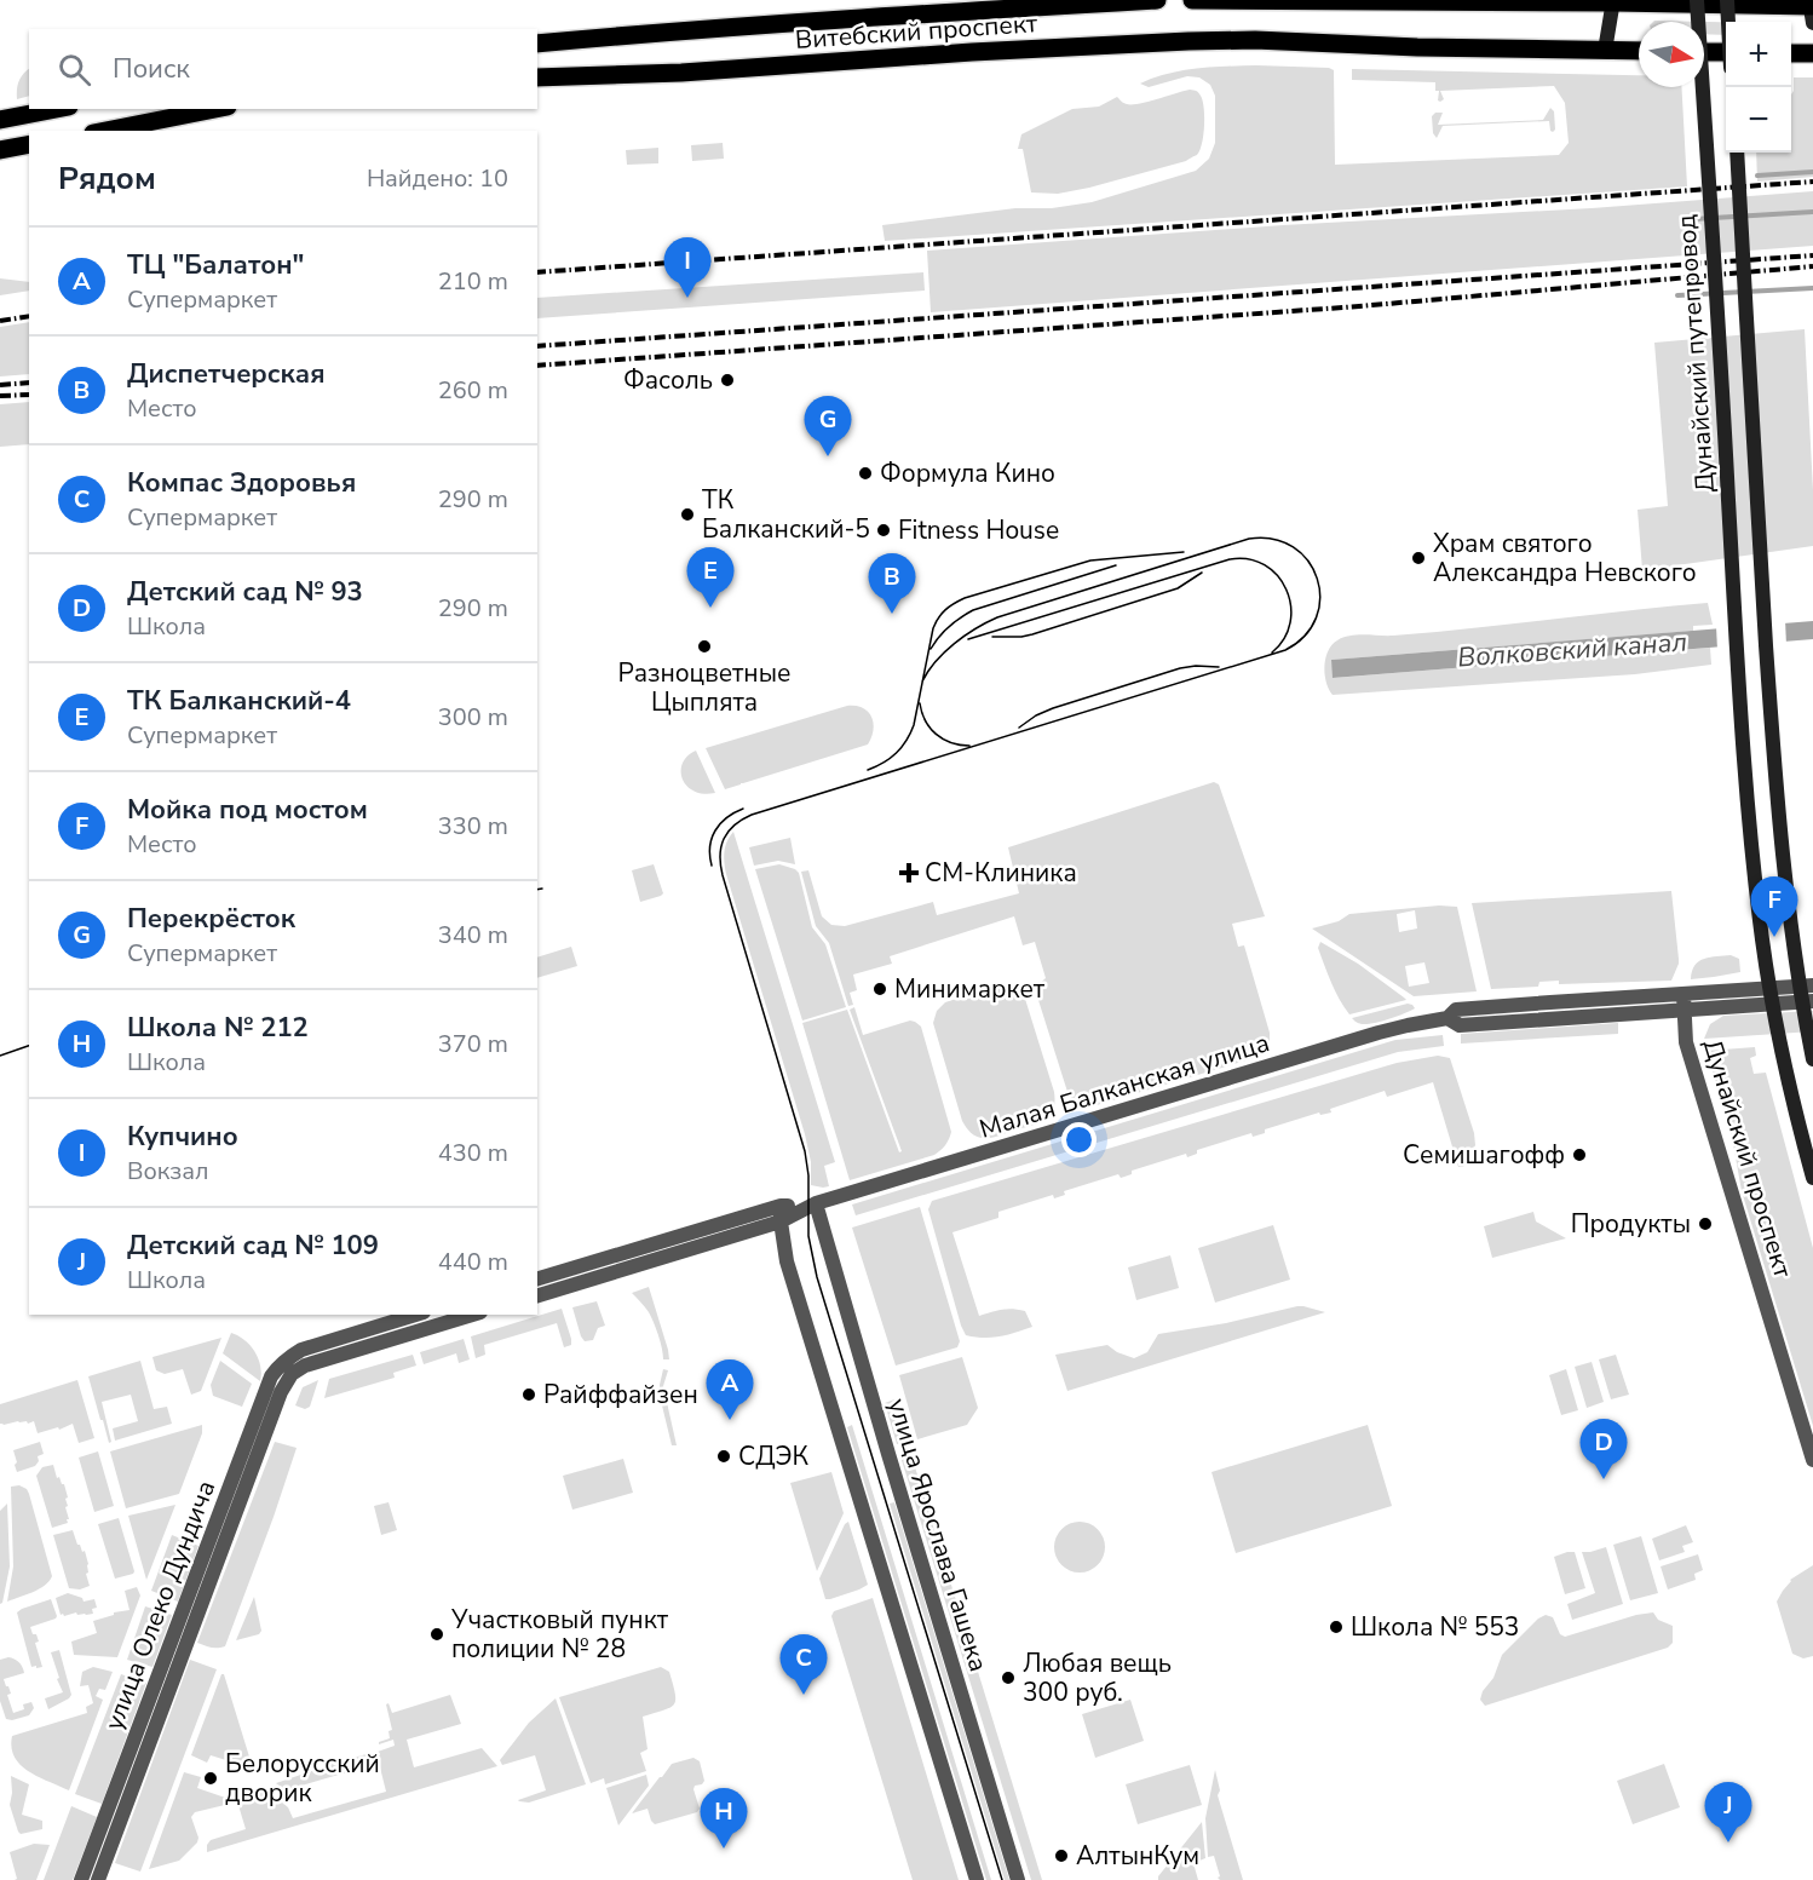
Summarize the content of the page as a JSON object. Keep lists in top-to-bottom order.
{
  "streets": {
    "main road": ["Витебский проспект", "Дунайский путепровод"],
    "street": [
      "Малая Балканская улица",
      "Дунайский проспект",
      "улица Ярослава Гашека",
      "улица Олеко Дундича"
    ]
  },
  "crossings": [
    ["Малая Балканская улица", "Дунайский проспект"],
    ["Малая Балканская улица", "улица Ярослава Гашека"]
  ],
  "water": ["Волковский канал"],
  "places": {
    "other": [
      "Фасоль",
      "Формула Кино",
      "ТК Балканский-5",
      "Fitness House",
      "Храм святого Александра Невского",
      "Разноцветные Цыплята",
      "Минимаркет",
      "Семишагофф",
      "Продукты",
      "Райффайзен",
      "СДЭК",
      "Школа № 553",
      "Участковый пункт полиции № 28",
      "Любая вещь 300 руб.",
      "Белорусский дворик",
      "АлтынКум"
    ],
    "health": ["СМ-Клиника"]
  },
  "north": "right",
  "page": {
    "map_buttons": ["+", "−"],
    "search": "Поиск",
    "heading": ["Рядом", "Найдено: 10"],
    "list": [
      {
        "mark": "A",
        "name": "ТЦ \"Балатон\"",
        "note": "Супермаркет",
        "value": "210 m"
      },
      {
        "mark": "B",
        "name": "Диспетчерская",
        "note": "Место",
        "value": "260 m"
      },
      {
        "mark": "C",
        "name": "Компас Здоровья",
        "note": "Супермаркет",
        "value": "290 m"
      },
      {
        "mark": "D",
        "name": "Детский сад № 93",
        "note": "Школа",
        "value": "290 m"
      },
      {
        "mark": "E",
        "name": "ТК Балканский-4",
        "note": "Супермаркет",
        "value": "300 m"
      },
      {
        "mark": "F",
        "name": "Мойка под мостом",
        "note": "Место",
        "value": "330 m"
      },
      {
        "mark": "G",
        "name": "Перекрёсток",
        "note": "Супермаркет",
        "value": "340 m"
      },
      {
        "mark": "H",
        "name": "Школа № 212",
        "note": "Школа",
        "value": "370 m"
      },
      {
        "mark": "I",
        "name": "Купчино",
        "note": "Вокзал",
        "value": "430 m"
      },
      {
        "mark": "J",
        "name": "Детский сад № 109",
        "note": "Школа",
        "value": "440 m"
      }
    ],
    "pins": [
      "I",
      "G",
      "E",
      "B",
      "F",
      "A",
      "D",
      "C",
      "J",
      "H"
    ]
  }
}
